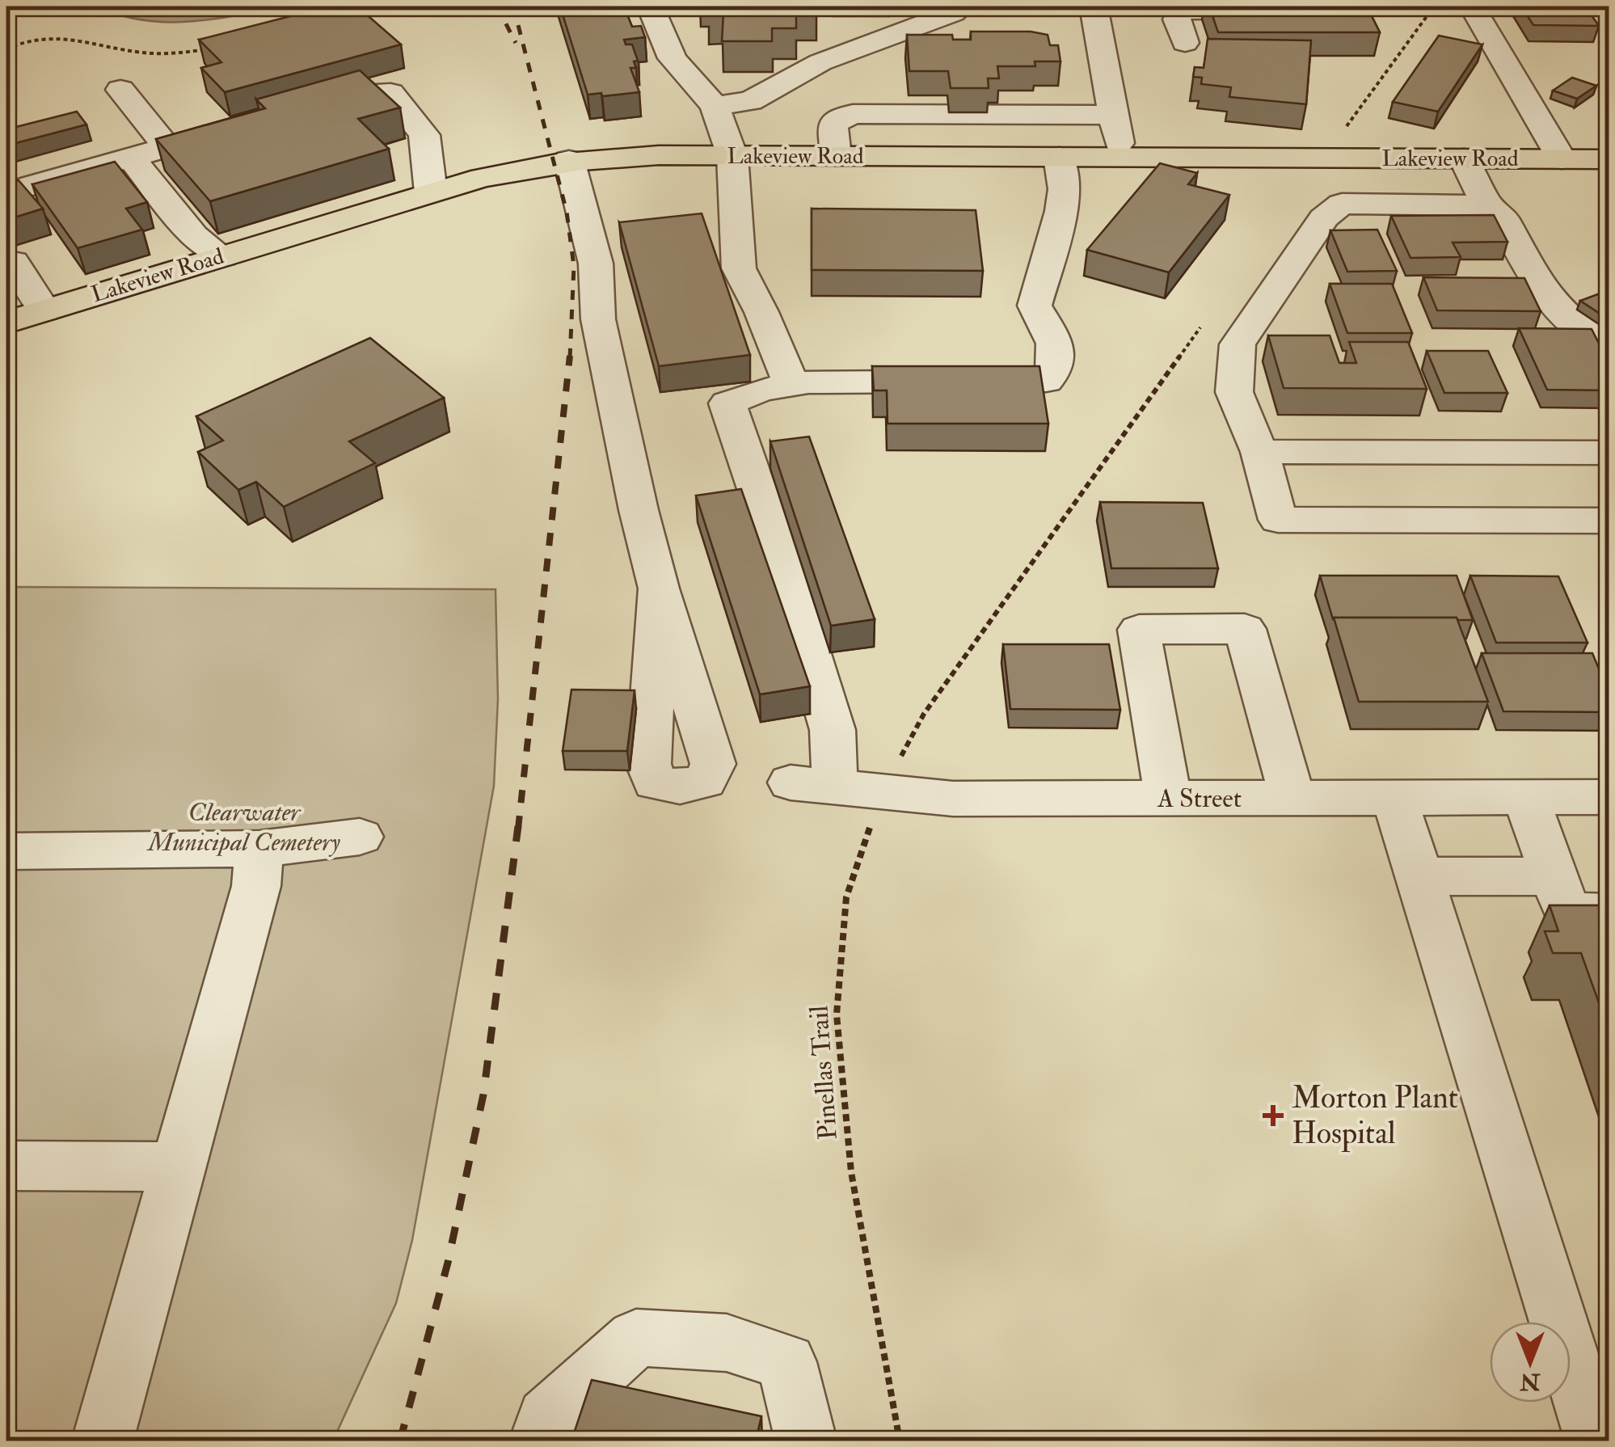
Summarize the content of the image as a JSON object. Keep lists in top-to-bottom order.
{
  "streets": {
    "main road": ["Lakeview Road"],
    "street": ["A Street"],
    "path": ["Pinellas Trail"]
  },
  "crossings": [
    ["A Street", "Pinellas Trail"]
  ],
  "parks": ["Clearwater Municipal Cemetery"],
  "places": {
    "health": ["Morton Plant Hospital"]
  },
  "north": "bottom"
}
